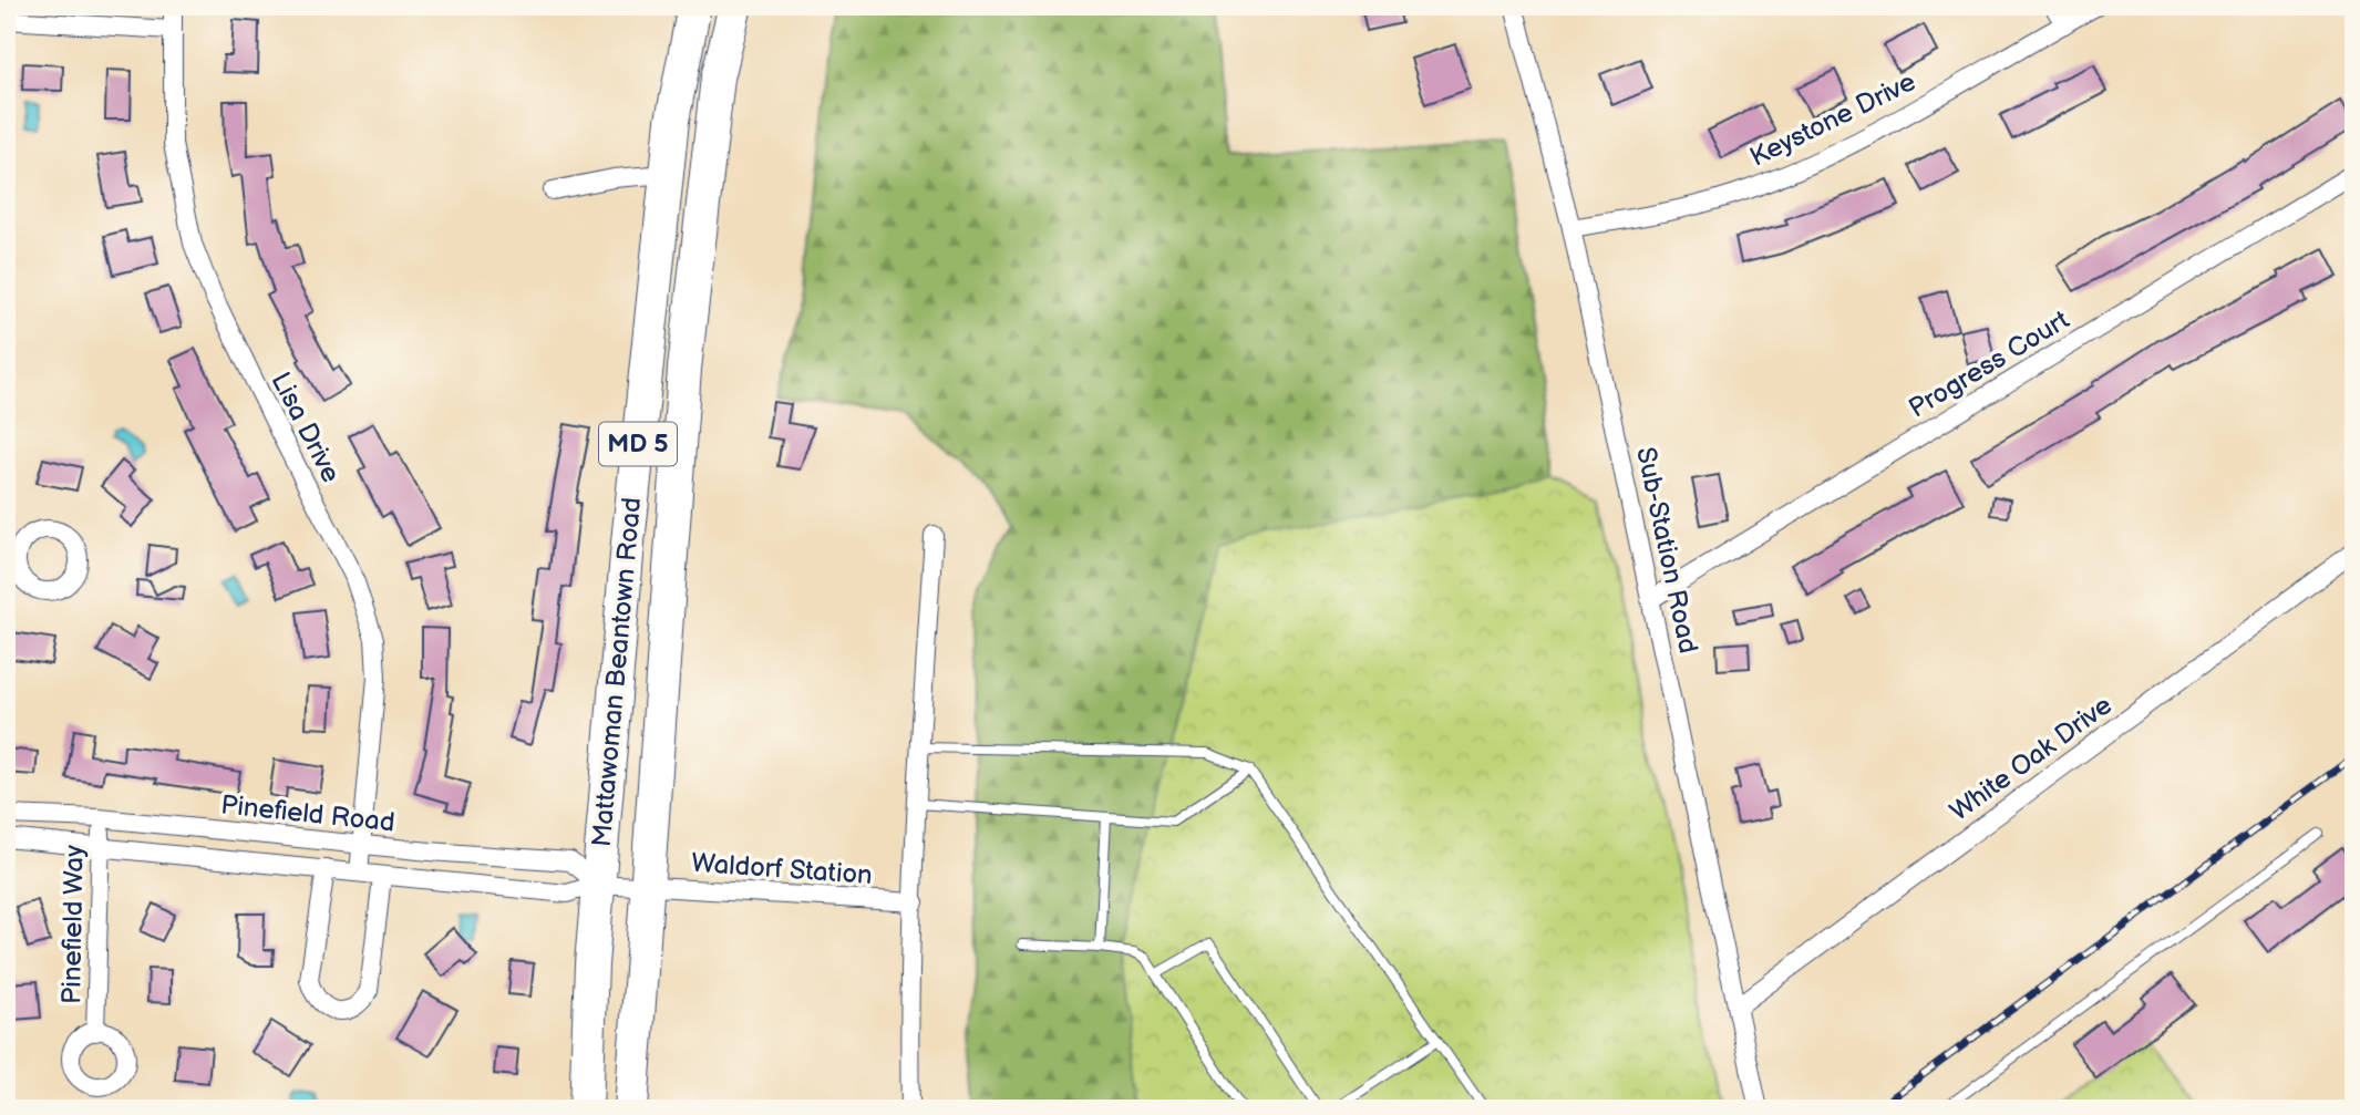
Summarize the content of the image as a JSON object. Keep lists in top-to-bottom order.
{
  "streets": {
    "highway": ["MD 5", "Mattawoman Beantown Road"],
    "street": [
      "Keystone Drive",
      "Progress Court",
      "Lisa Drive",
      "Sub-Station Road",
      "White Oak Drive",
      "Pinefield Road",
      "Waldorf Station",
      "Pinefield Way"
    ]
  },
  "crossings": [
    ["Keystone Drive", "Sub-Station Road"],
    ["Progress Court", "Sub-Station Road"],
    ["Lisa Drive", "Pinefield Road"],
    ["Sub-Station Road", "White Oak Drive"],
    ["Mattawoman Beantown Road", "Pinefield Road"],
    ["Mattawoman Beantown Road", "Waldorf Station"],
    ["Pinefield Road", "Waldorf Station"],
    ["Pinefield Road", "Pinefield Way"]
  ]
}
